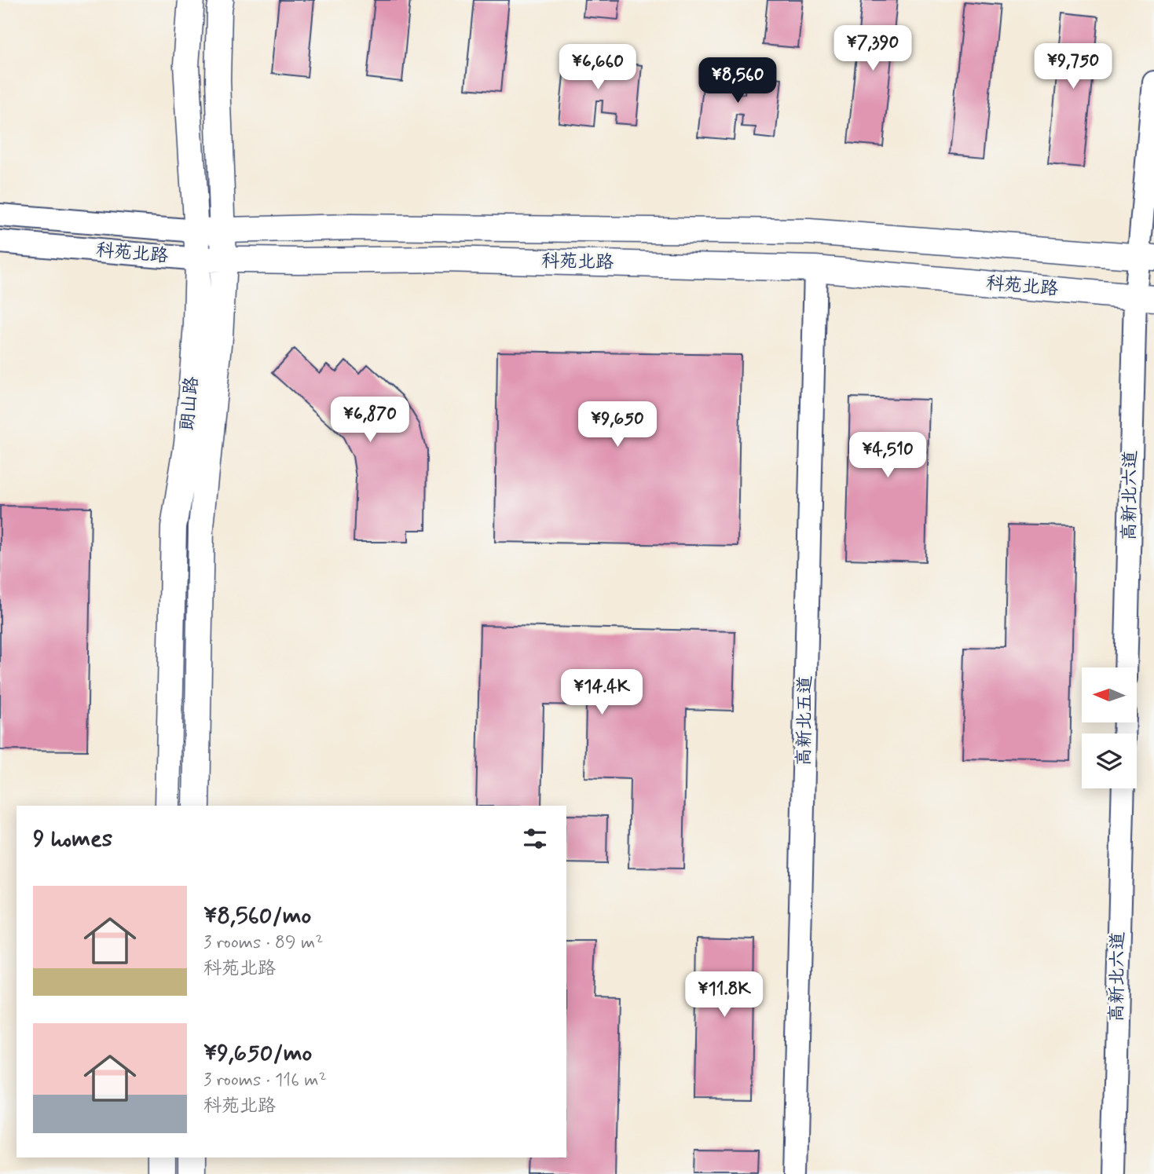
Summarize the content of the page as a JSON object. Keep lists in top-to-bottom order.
{
  "streets": {
    "main road": ["科苑北路", "朗山路"],
    "street": ["高新北六道", "高新北五道"]
  },
  "crossings": [
    ["科苑北路", "朗山路"],
    ["科苑北路", "高新北六道"],
    ["科苑北路", "高新北五道"]
  ],
  "north": "left",
  "page": {
    "price": [
      "¥7,390",
      "¥9,750",
      "¥6,660",
      "¥8,560",
      "¥6,870",
      "¥9,650",
      "¥4,510",
      "¥14.4K",
      "¥11.8K"
    ],
    "heading": "9 homes",
    "list": [
      {
        "name": "¥8,560/mo",
        "note": "3 rooms · 89 m² · 科苑北路"
      },
      {
        "name": "¥9,650/mo",
        "note": "3 rooms · 116 m² · 科苑北路"
      }
    ]
  }
}
